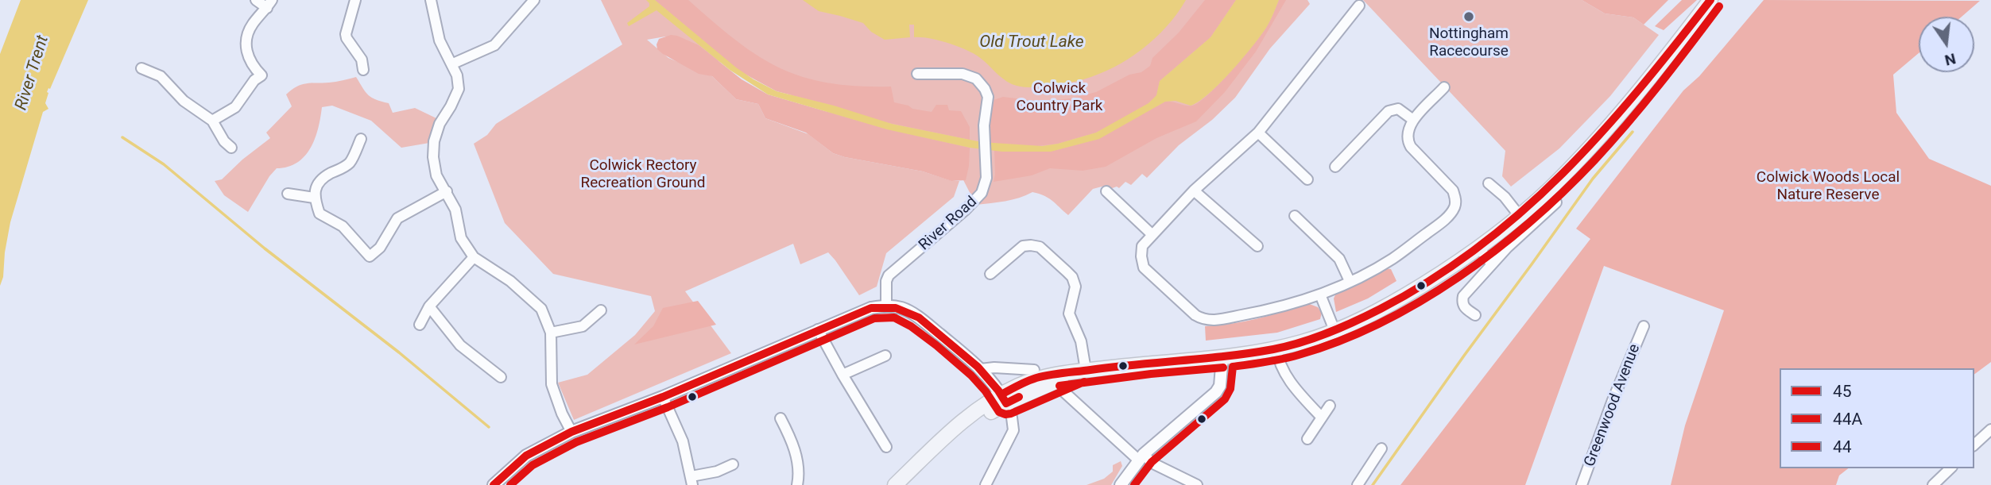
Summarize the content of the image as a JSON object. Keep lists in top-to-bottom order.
{
  "streets": {
    "street": ["River Road", "Greenwood Avenue"]
  },
  "water": ["Old Trout Lake", "River Trent"],
  "parks": ["Colwick Country Park", "Colwick Rectory Recreation Ground", "Colwick Woods Local Nature Reserve"],
  "places": ["Nottingham Racecourse"],
  "lines": ["transit line 45", "transit line 44", "transit line 44A"],
  "legend": ["45", "44A", "44"],
  "north": "bottom"
}
